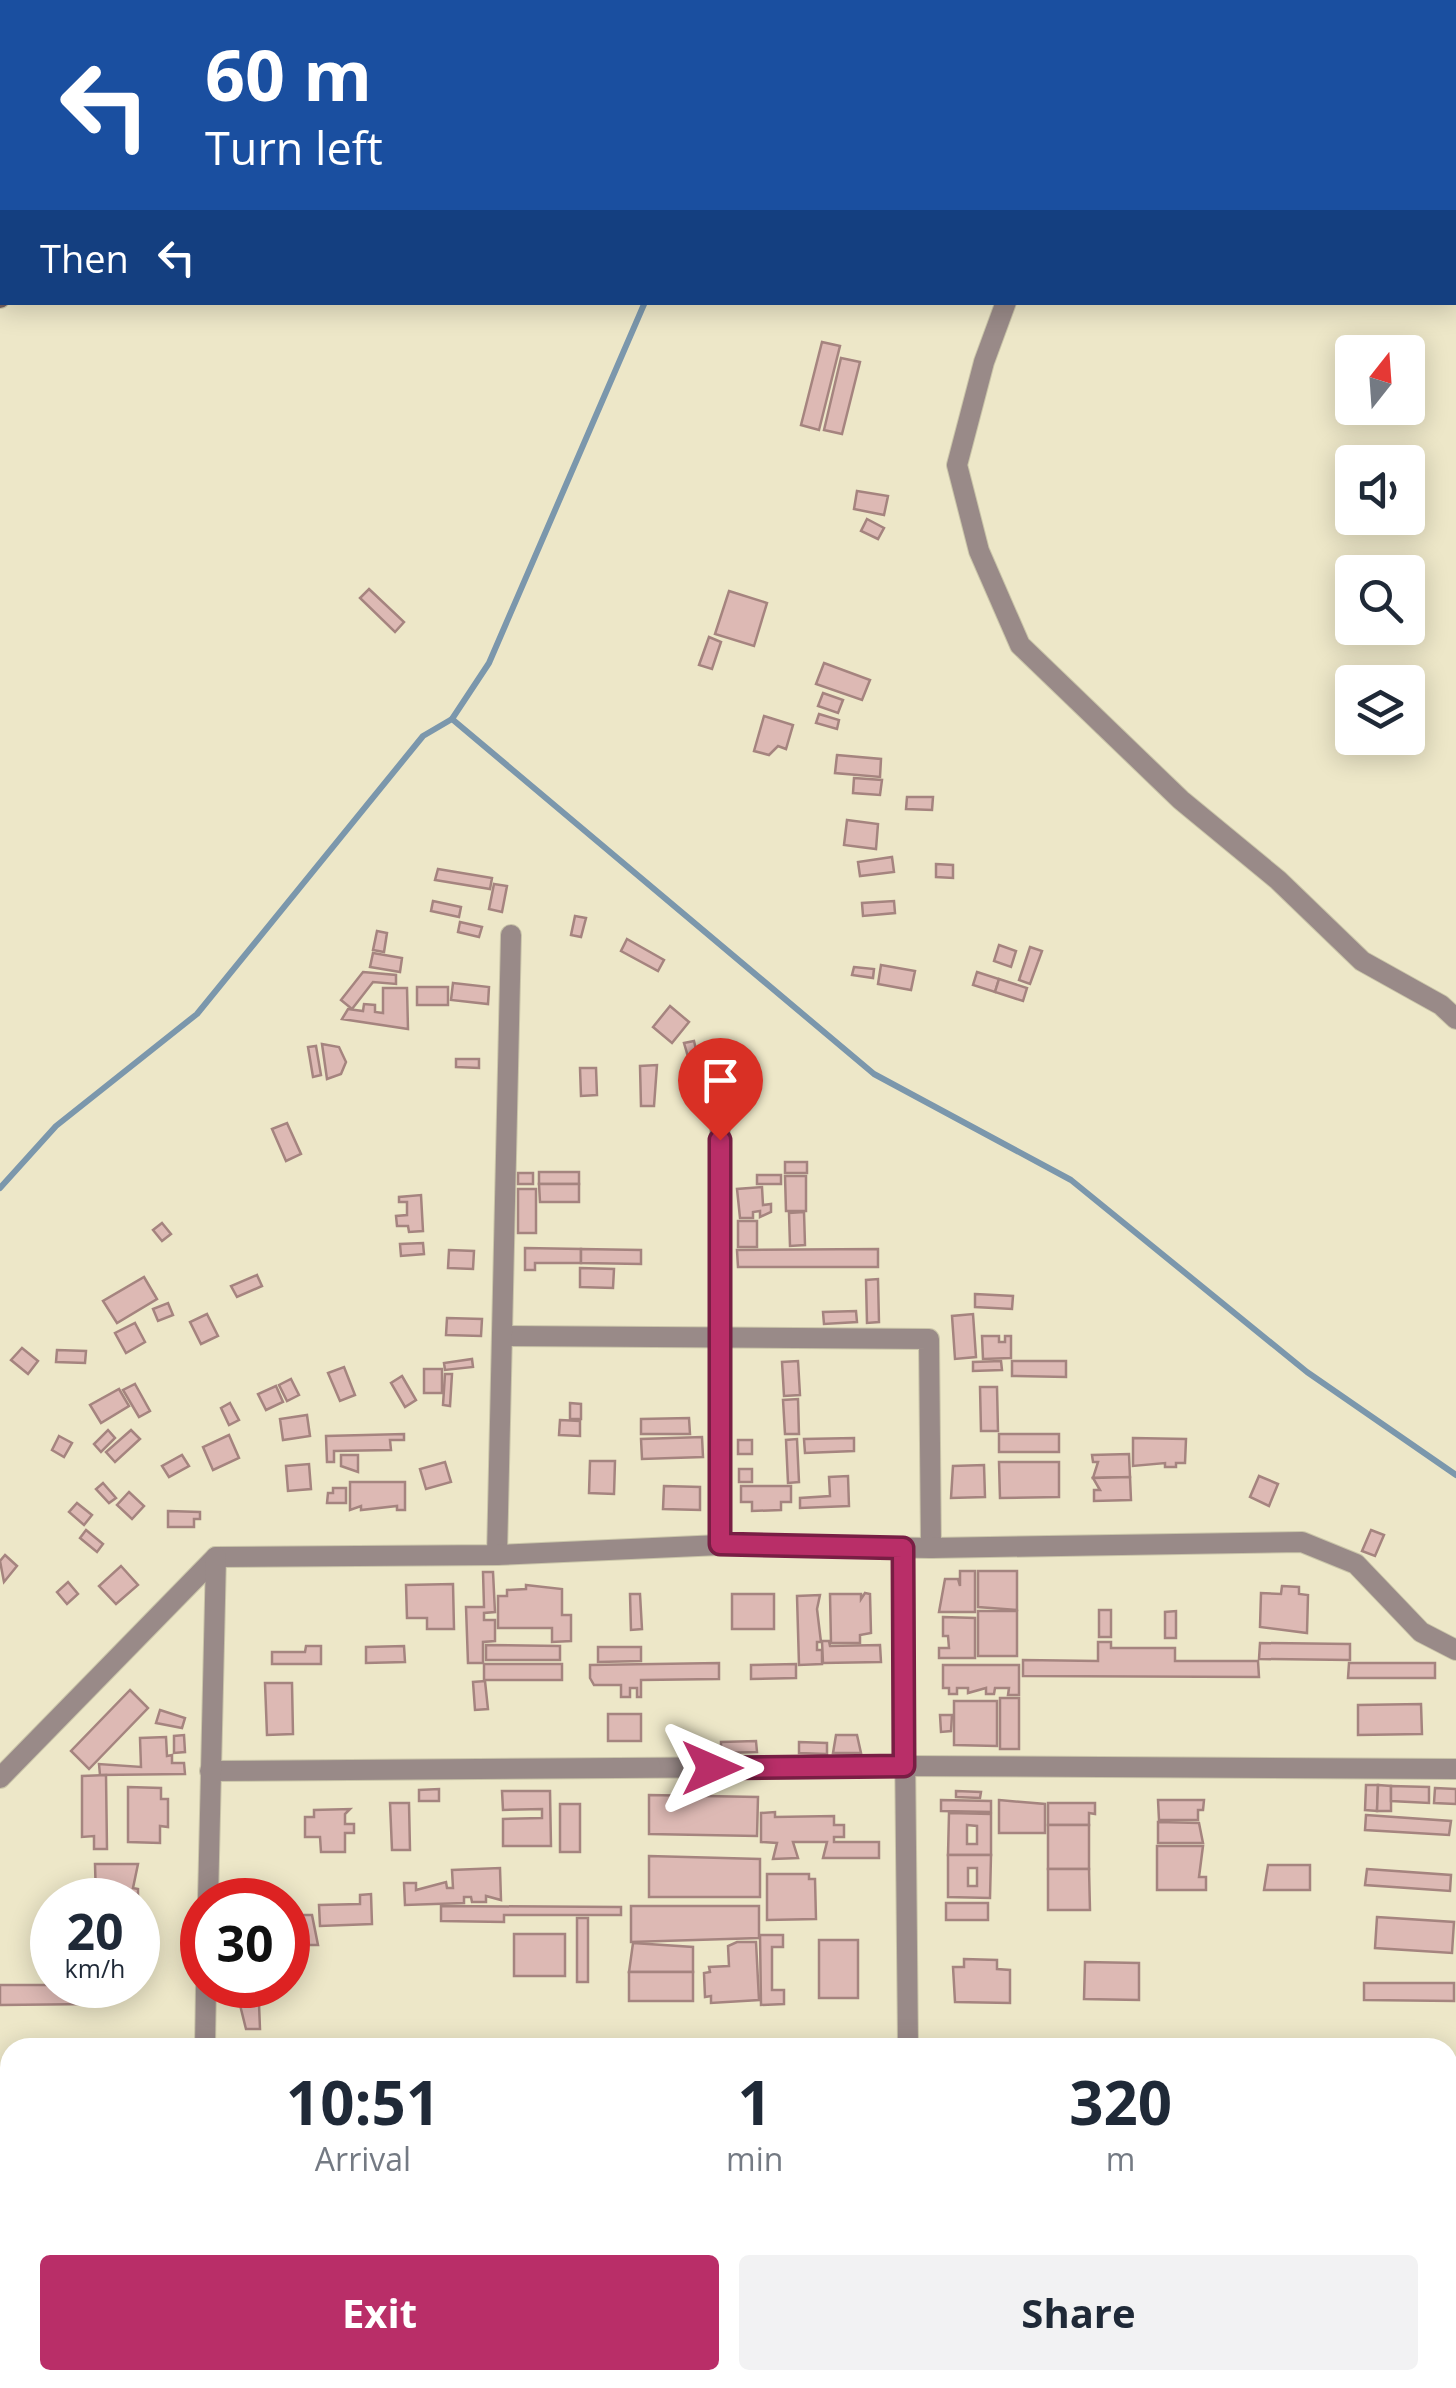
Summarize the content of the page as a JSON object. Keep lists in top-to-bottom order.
{
  "north": "top",
  "page": {
    "turn": ["60 m", "Turn left"],
    "then": "Then",
    "speed": "20 km/h",
    "limit": "30",
    "eta": [
      "10:51",
      "Arrival",
      "1",
      "min",
      "320",
      "m"
    ],
    "buttons": ["Exit", "Share"]
  }
}
